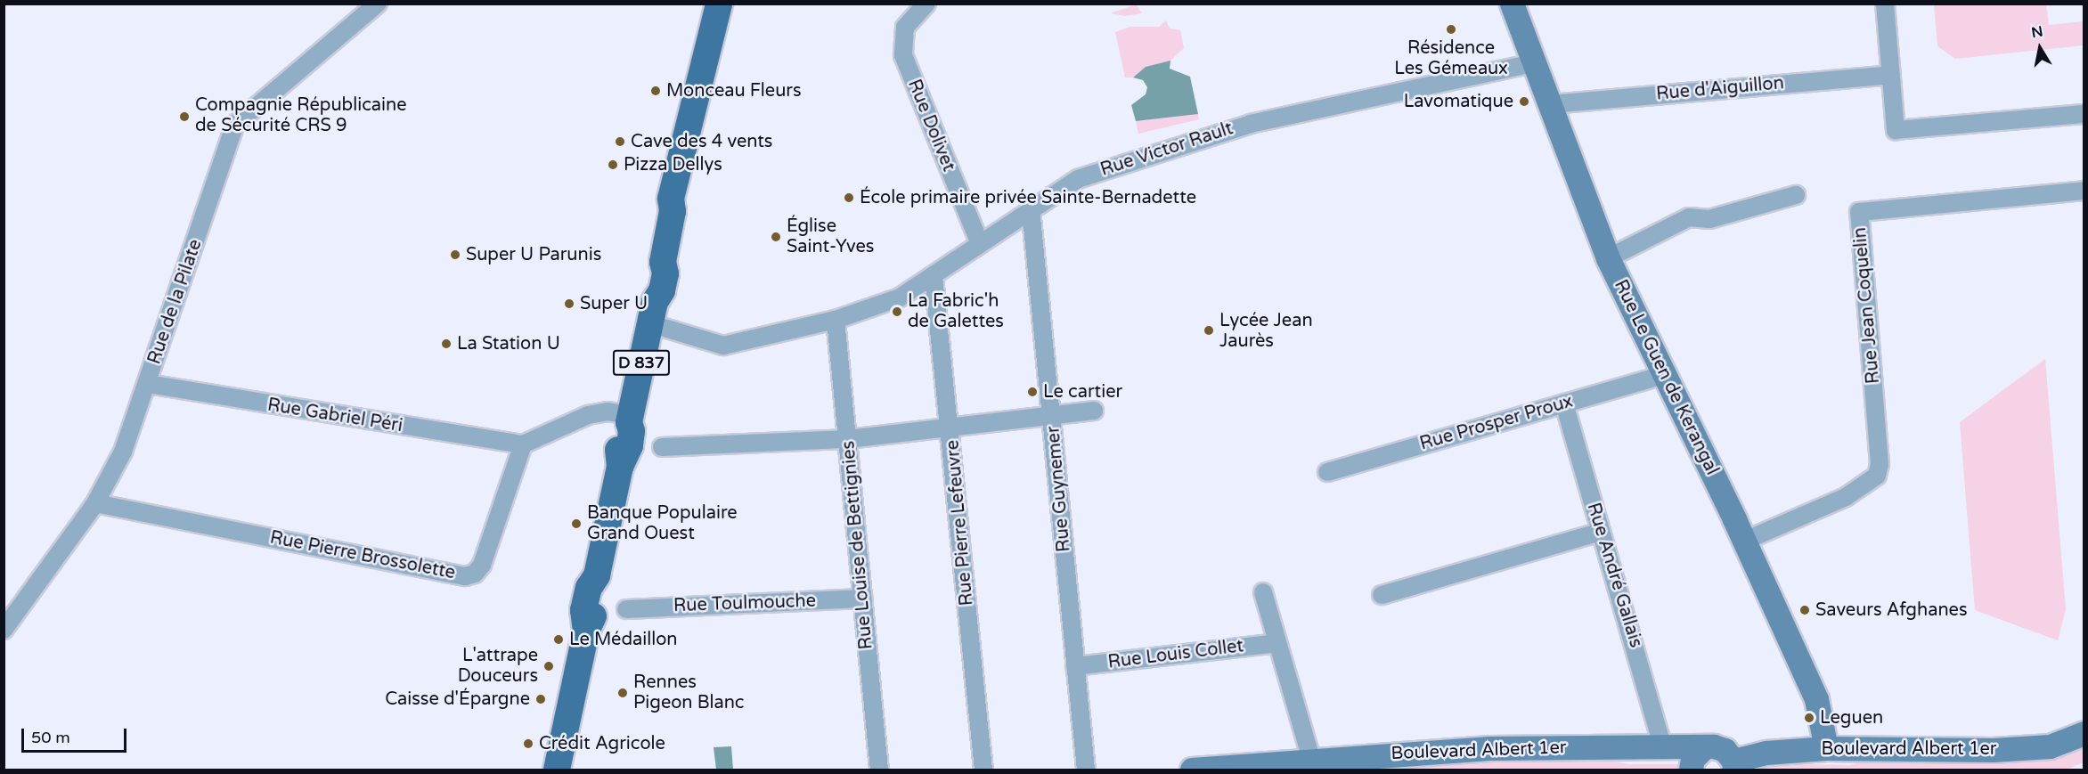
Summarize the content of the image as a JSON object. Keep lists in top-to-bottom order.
{
  "streets": {
    "main road": ["D 837", "Rue Le Guen de Kerangal", "Boulevard Albert 1er"],
    "street": [
      "Rue d'Aiguillon",
      "Rue Dolivet",
      "Rue Victor Rault",
      "Rue de la Pilate",
      "Rue Jean Coquelin",
      "Rue Gabriel Péri",
      "Rue Prosper Proux",
      "Rue Guynemer",
      "Rue Pierre Lefeuvre",
      "Rue Louise de Bettignies",
      "Rue Pierre Brossolette",
      "Rue André Gallais",
      "Rue Toulmouche",
      "Rue Louis Collet"
    ]
  },
  "crossings": [
    ["Rue d'Aiguillon", "Rue Le Guen de Kerangal"],
    ["Rue Dolivet", "Rue Victor Rault"],
    ["Rue Victor Rault", "D 837"],
    ["Rue Victor Rault", "Rue Le Guen de Kerangal"],
    ["Rue Victor Rault", "Rue Guynemer"],
    ["Rue Victor Rault", "Rue Pierre Lefeuvre"],
    ["Rue Victor Rault", "Rue Louise de Bettignies"],
    ["Rue de la Pilate", "Rue Gabriel Péri"],
    ["Rue de la Pilate", "Rue Pierre Brossolette"],
    ["Rue Jean Coquelin", "Rue Le Guen de Kerangal"],
    ["Rue Le Guen de Kerangal", "Rue Prosper Proux"],
    ["Rue Le Guen de Kerangal", "Boulevard Albert 1er"],
    ["Rue Gabriel Péri", "Rue Pierre Brossolette"],
    ["Rue Prosper Proux", "Rue André Gallais"],
    ["Rue Guynemer", "Rue Louis Collet"],
    ["Rue Louise de Bettignies", "Rue Toulmouche"],
    ["Rue André Gallais", "Boulevard Albert 1er"]
  ],
  "places": [
    "Résidence Les Gémeaux",
    "Monceau Fleurs",
    "Lavomatique",
    "Compagnie Républicaine de Sécurité CRS 9",
    "Cave des 4 vents",
    "Pizza Dellys",
    "École primaire privée Sainte-Bernadette",
    "Église Saint-Yves",
    "Super U Parunis",
    "Super U",
    "La Fabric'h de Galettes",
    "Lycée Jean Jaurès",
    "La Station U",
    "Le cartier",
    "Banque Populaire Grand Ouest",
    "Saveurs Afghanes",
    "Le Médaillon",
    "L'attrape Douceurs",
    "Rennes Pigeon Blanc",
    "Caisse d'Épargne",
    "Leguen",
    "Crédit Agricole"
  ],
  "scale_bar": "50 m",
  "north": "top"
}
